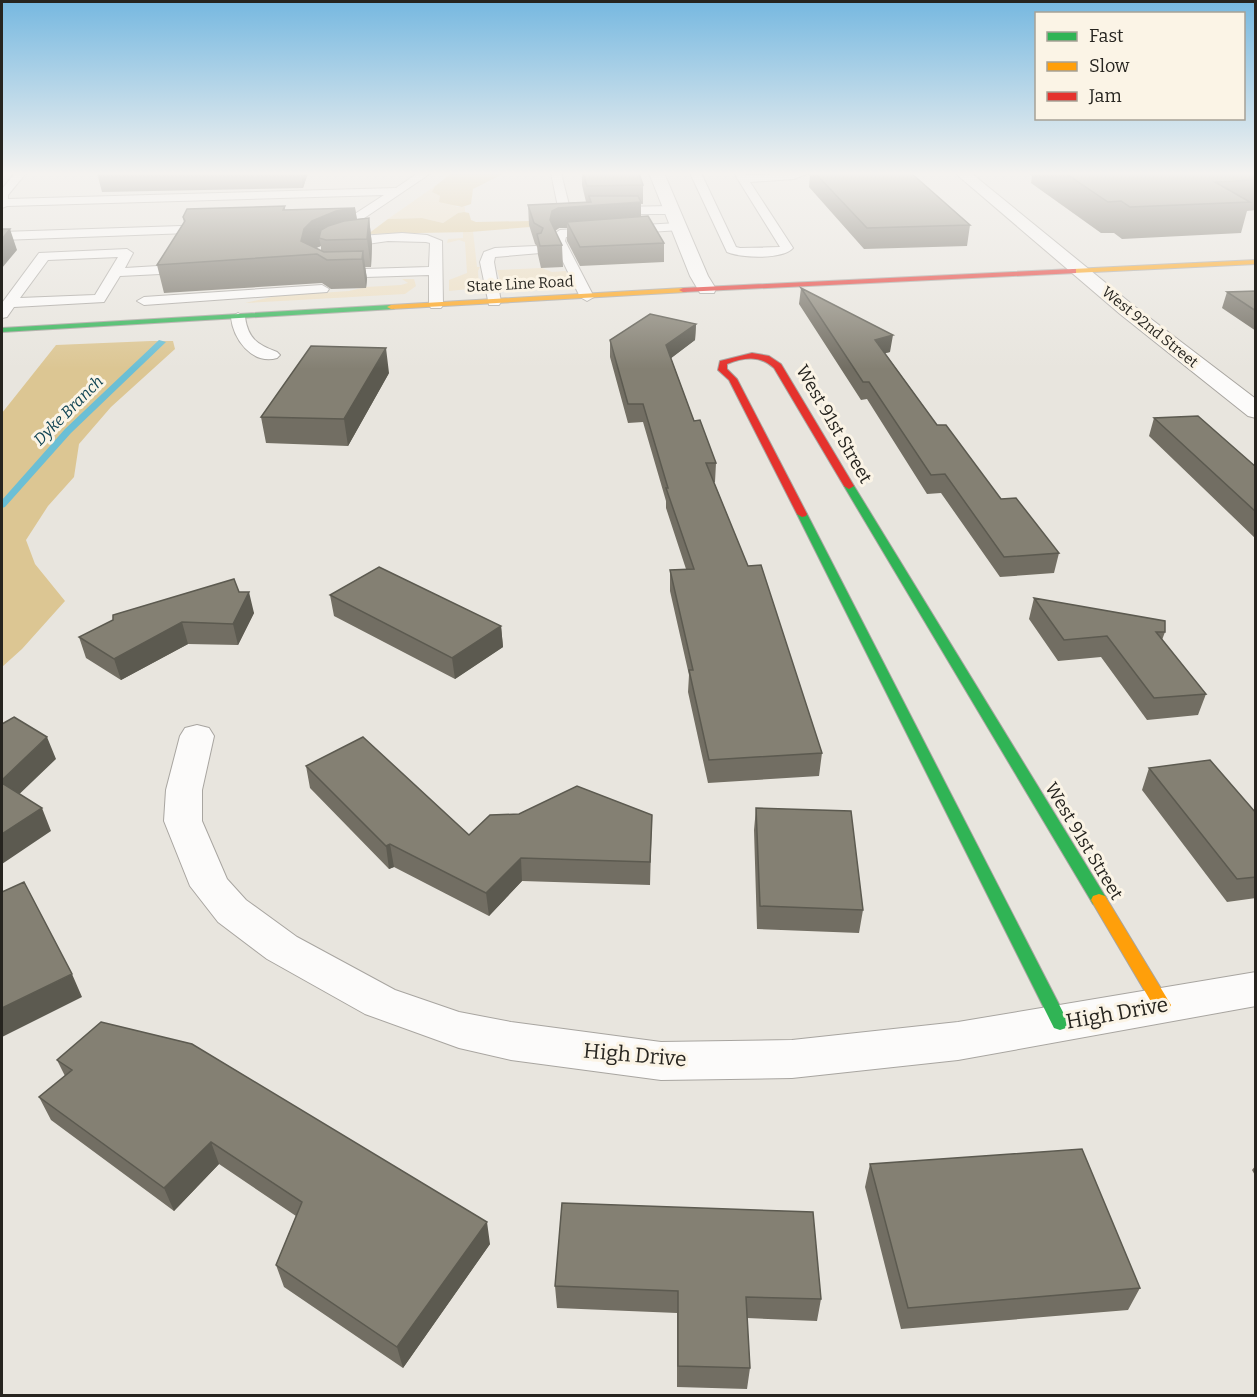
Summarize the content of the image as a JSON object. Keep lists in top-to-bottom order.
{
  "streets": {
    "street": [
      "State Line Road",
      "West 92nd Street",
      "West 91st Street",
      "High Drive"
    ]
  },
  "crossings": [
    ["State Line Road", "West 92nd Street"],
    ["West 91st Street", "High Drive"]
  ],
  "water": ["Dyke Branch"],
  "legend": ["Fast", "Slow", "Jam"]
}
